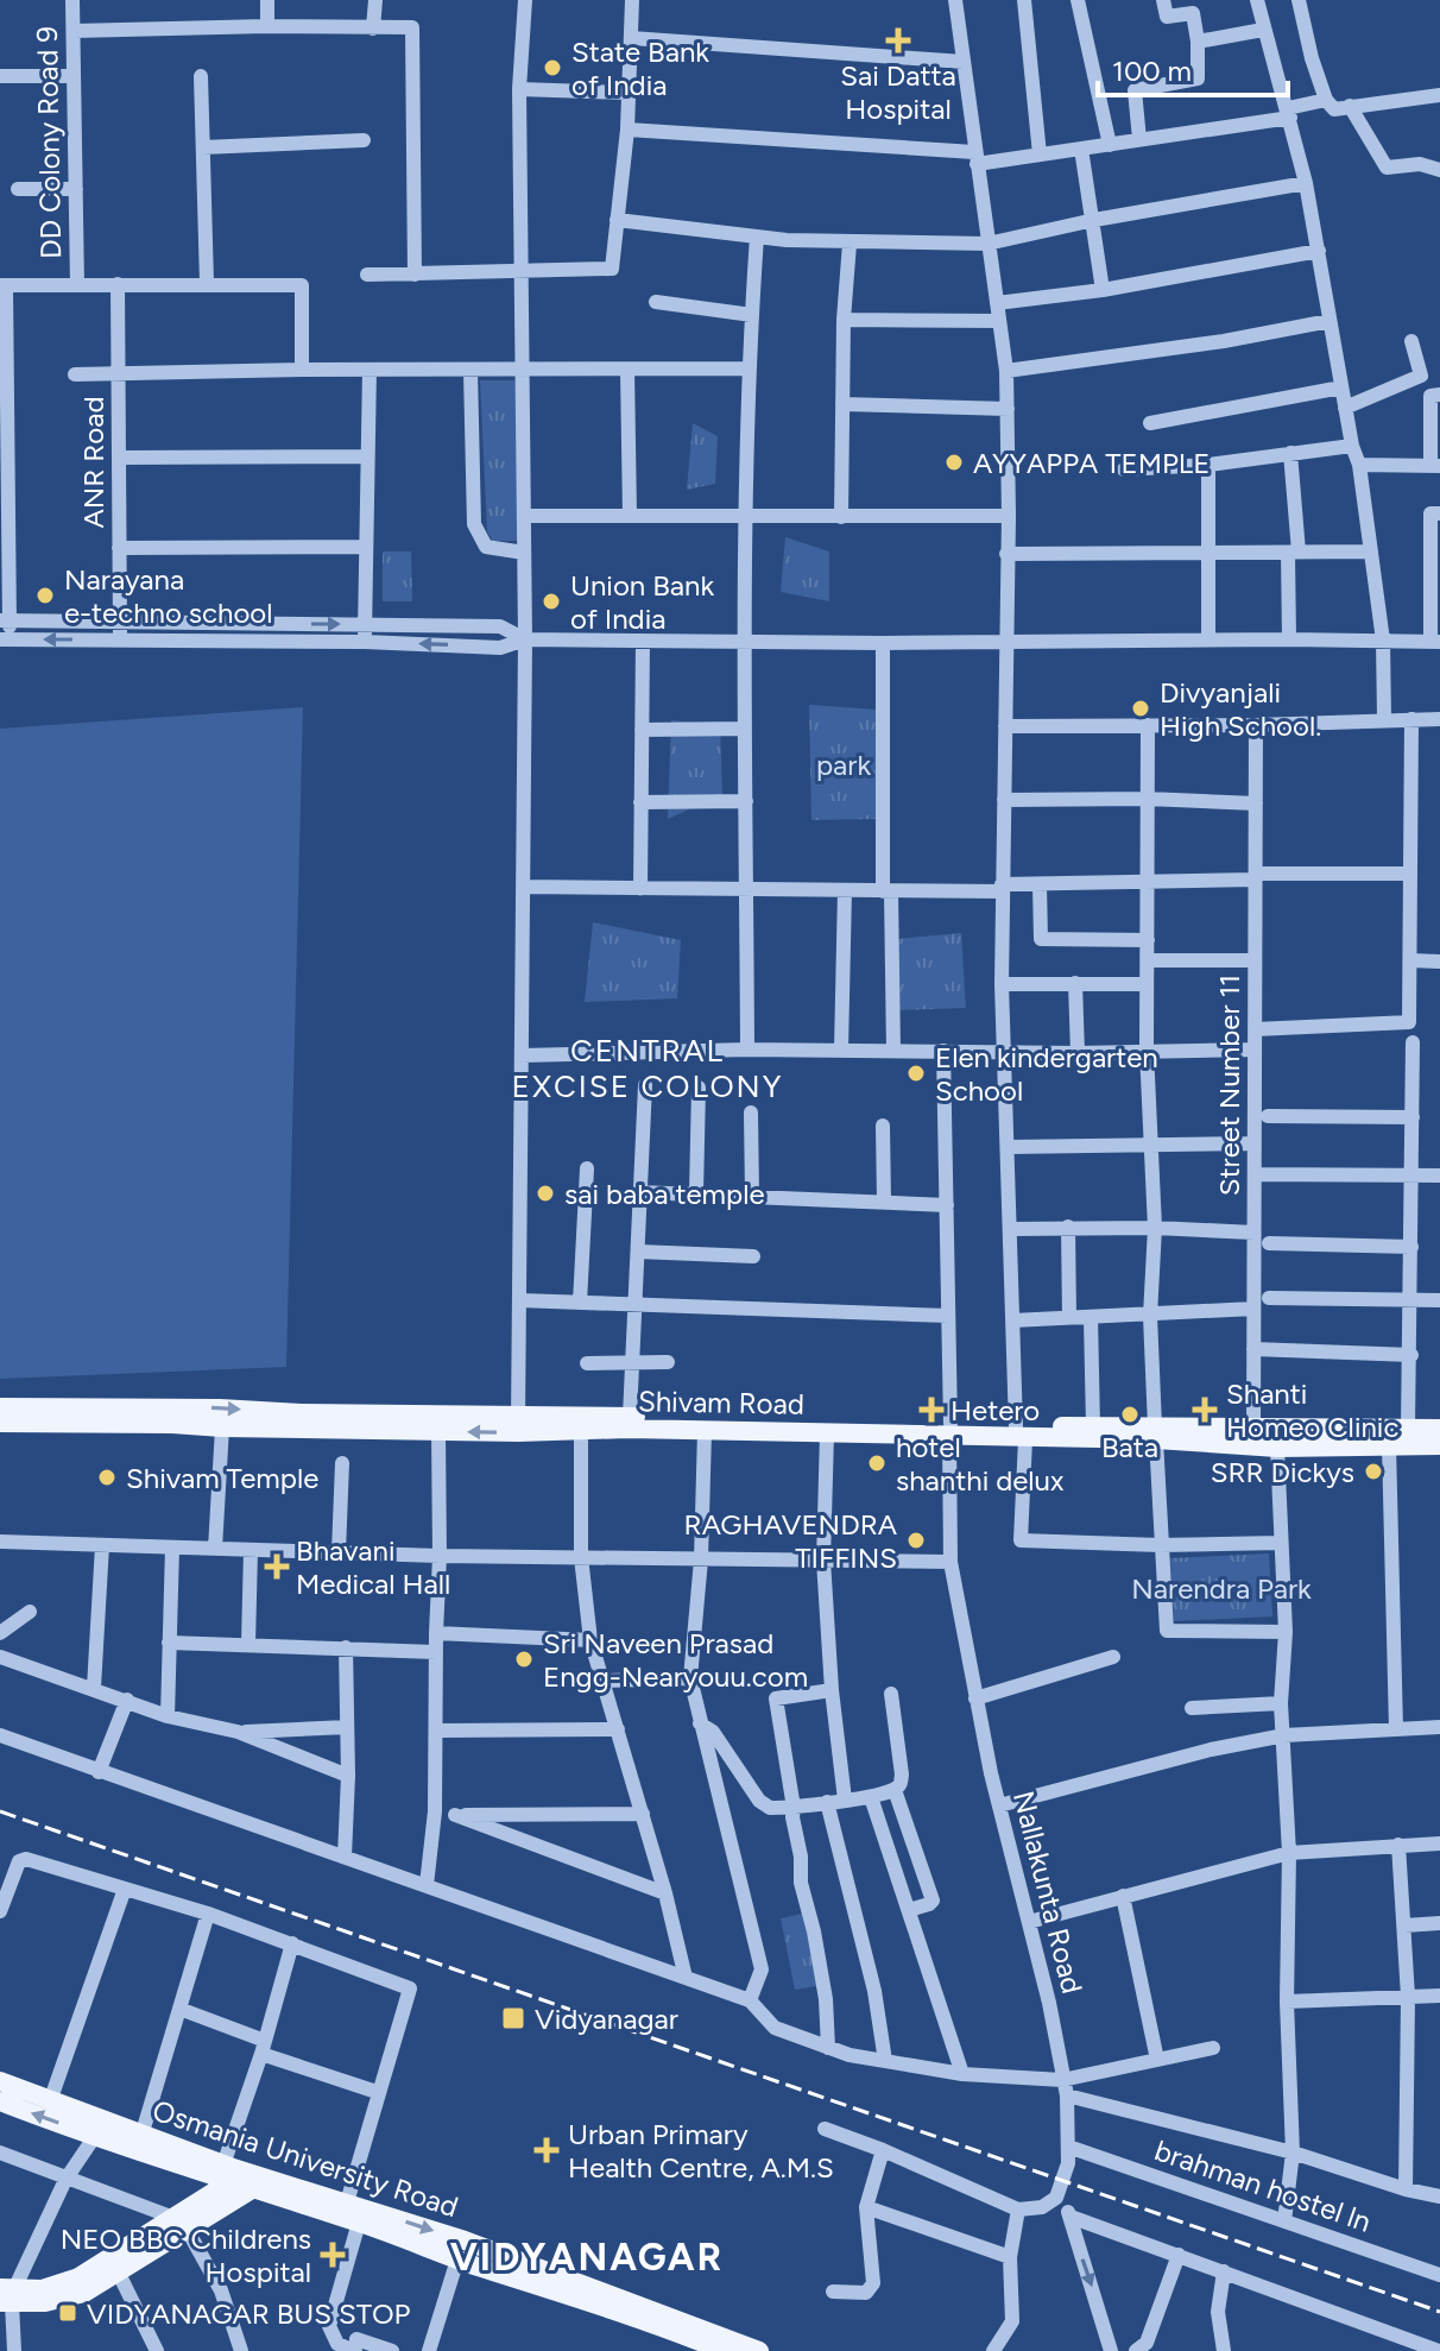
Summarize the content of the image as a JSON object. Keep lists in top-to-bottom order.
{
  "streets": {
    "main road": ["Shivam Road", "Osmania University Road"],
    "street": [
      "DD Colony Road 9",
      "ANR Road",
      "Street Number 11",
      "Nallakunta Road",
      "brahman hostel ln"
    ]
  },
  "crossings": [
    ["Street Number 11", "Shivam Road"],
    ["Shivam Road", "Nallakunta Road"],
    ["Nallakunta Road", "brahman hostel ln"]
  ],
  "districts": ["CENTRAL EXCISE COLONY", "VIDYANAGAR"],
  "parks": ["park", "Narendra Park"],
  "places": {
    "health": [
      "Sai Datta Hospital",
      "Hetero",
      "Shanti Homeo Clinic",
      "Bhavani Medical Hall",
      "Urban Primary Health Centre, A.M.S",
      "NEO BBC Childrens Hospital"
    ],
    "other": [
      "State Bank of India",
      "AYYAPPA TEMPLE",
      "Narayana e-techno school",
      "Union Bank of India",
      "Divyanjali High School.",
      "Elen kindergarten School",
      "sai baba temple",
      "Bata",
      "hotel shanthi delux",
      "SRR Dickys",
      "Shivam Temple",
      "RAGHAVENDRA TIFFINS",
      "Sri Naveen Prasad Engg-Nearyouu.com"
    ],
    "transit": ["Vidyanagar", "VIDYANAGAR BUS STOP"]
  },
  "scale_bar": "100 m"
}
